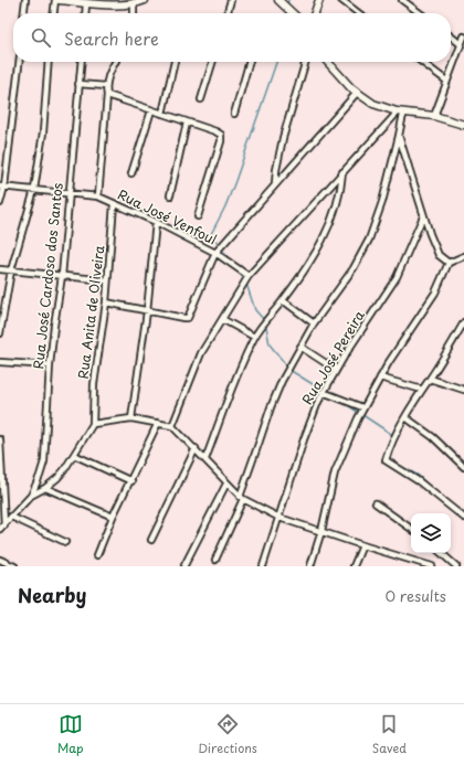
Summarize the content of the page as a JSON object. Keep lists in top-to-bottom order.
{
  "streets": {
    "street": [
      "Rua José Venfoul",
      "Rua José Cardoso dos Santos",
      "Rua Anita de Oliveira",
      "Rua José Pereira"
    ]
  },
  "crossings": [
    ["Rua José Venfoul", "Rua José Cardoso dos Santos"],
    ["Rua José Venfoul", "Rua Anita de Oliveira"]
  ],
  "page": {
    "search": "Search here",
    "heading": ["Nearby", "0 results"],
    "nav": ["Map", "Directions", "Saved"]
  }
}
